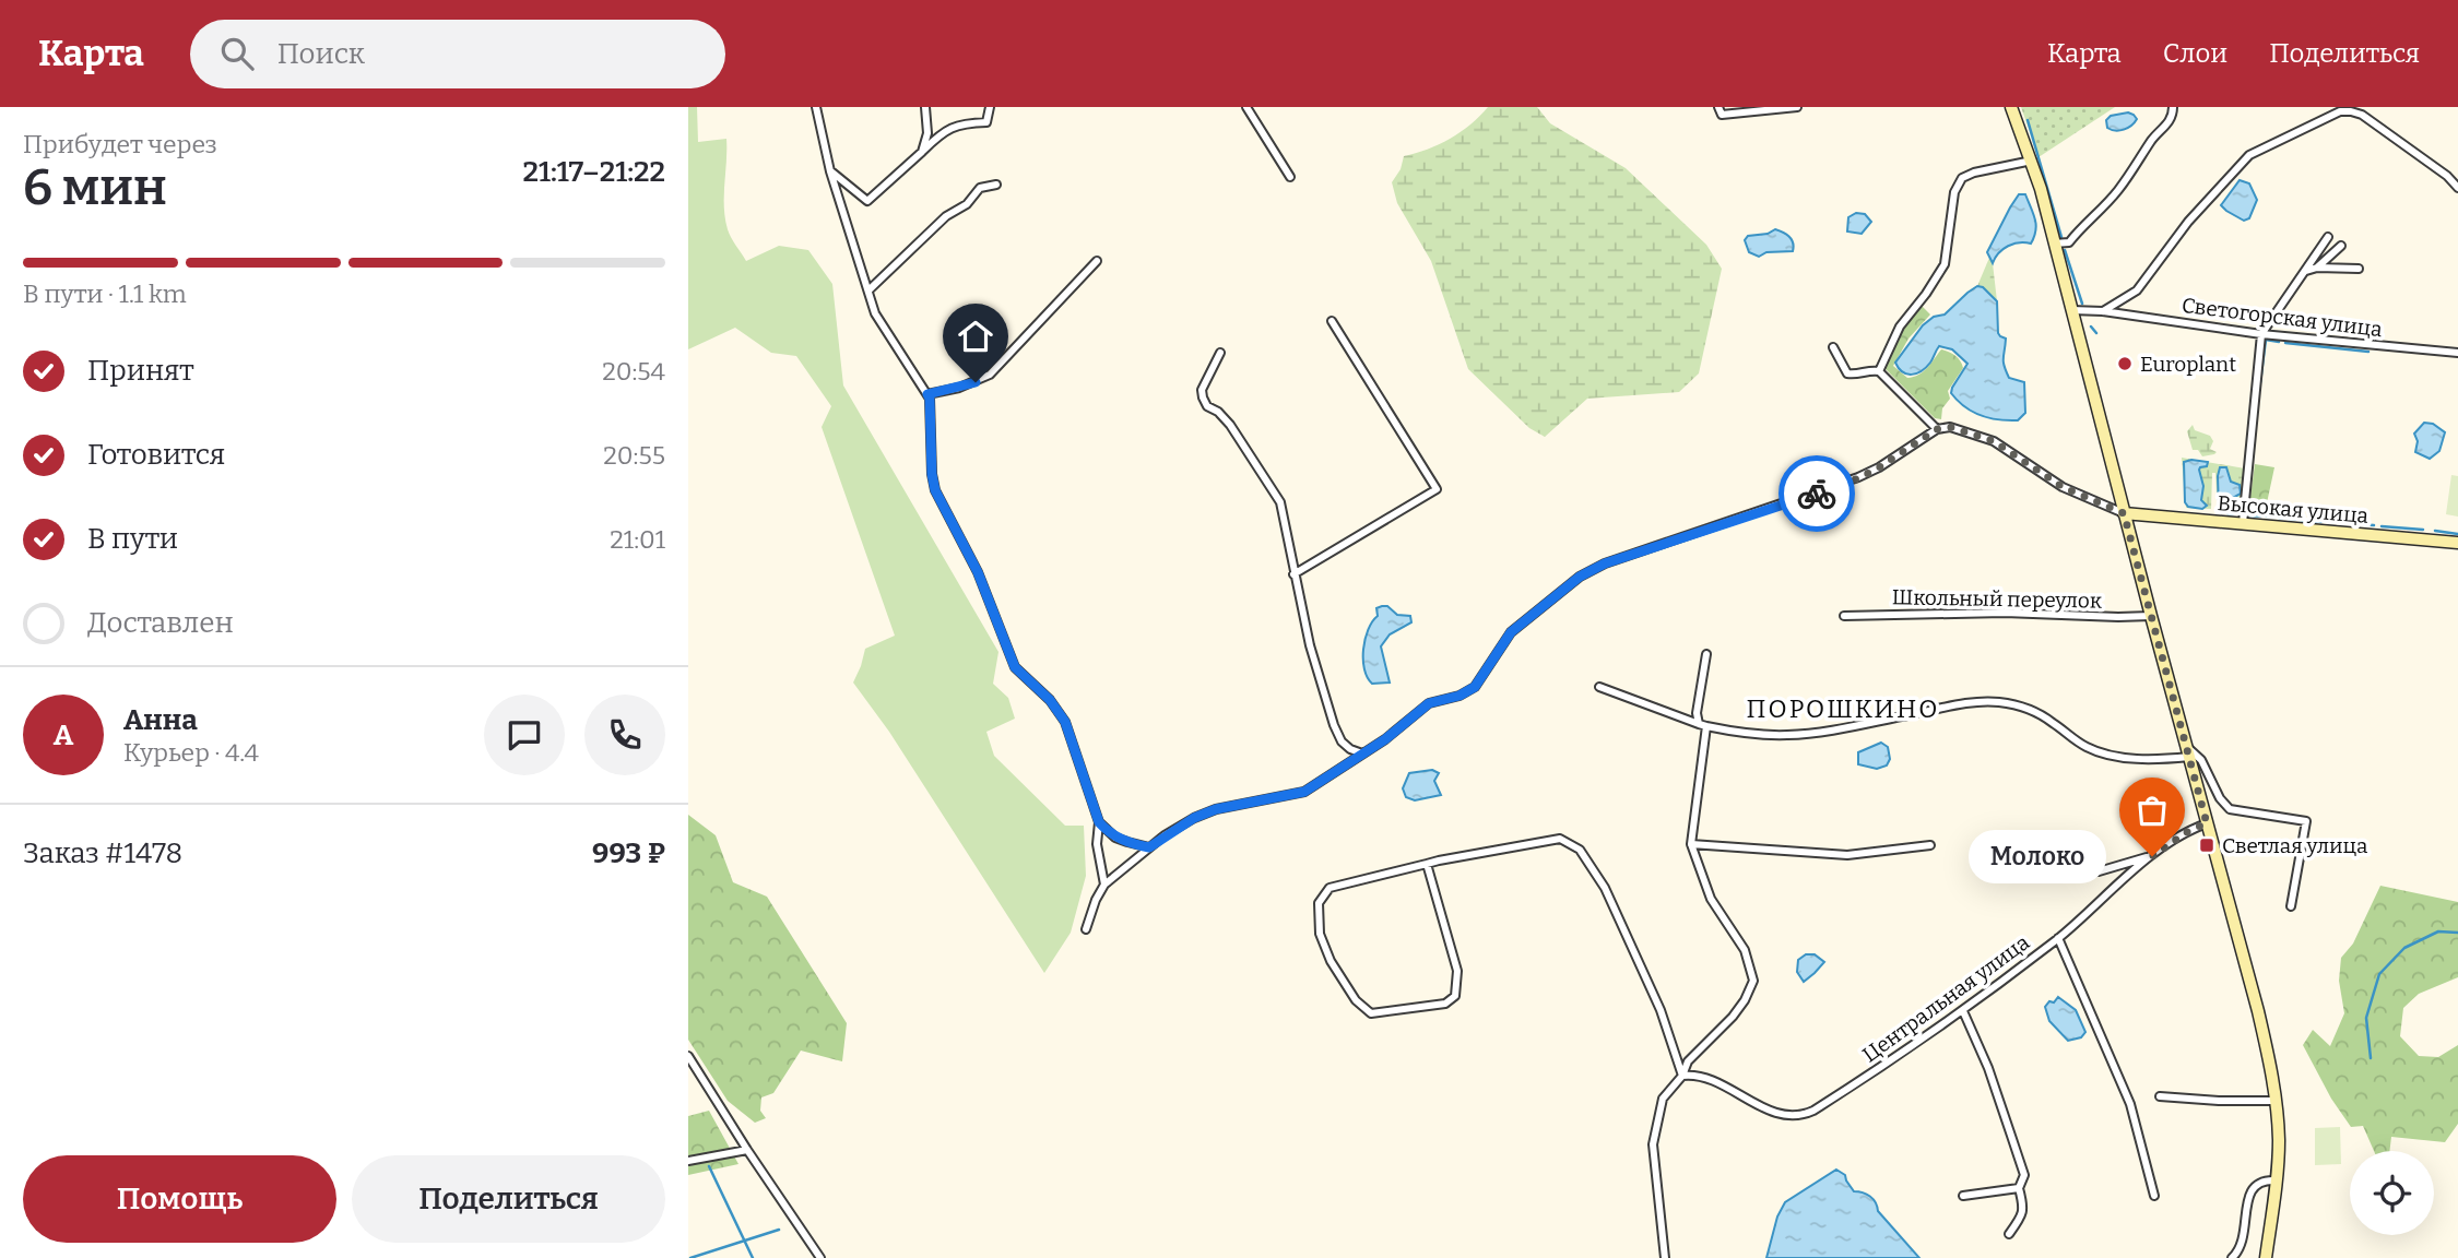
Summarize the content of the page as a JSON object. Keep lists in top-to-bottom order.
{
  "streets": {
    "main road": ["Высокая улица"],
    "street": ["Светогорская улица", "Школьный переулок", "Центральная улица"]
  },
  "districts": ["ПОРОШКИНО"],
  "places": {
    "other": ["Europlant", "Молоко"],
    "transit": ["Светлая улица"]
  },
  "page": {
    "header": "Карта",
    "search": "Поиск",
    "nav": ["Карта", "Слои", "Поделиться"],
    "heading": ["6 мин", "Прибудет через", "21:17–21:22"],
    "panel": [
      "Анна",
      "Курьер · 4.4",
      "Заказ #1478",
      "993 ₽"
    ],
    "bar": "В пути · 1.1 km",
    "list": [
      ["Принят", "20:54"],
      ["Готовится", "20:55"],
      ["В пути", "21:01"],
      "Доставлен"
    ],
    "round": "А",
    "bubble": "Молоко",
    "buttons": ["Помощь", "Поделиться"]
  }
}
